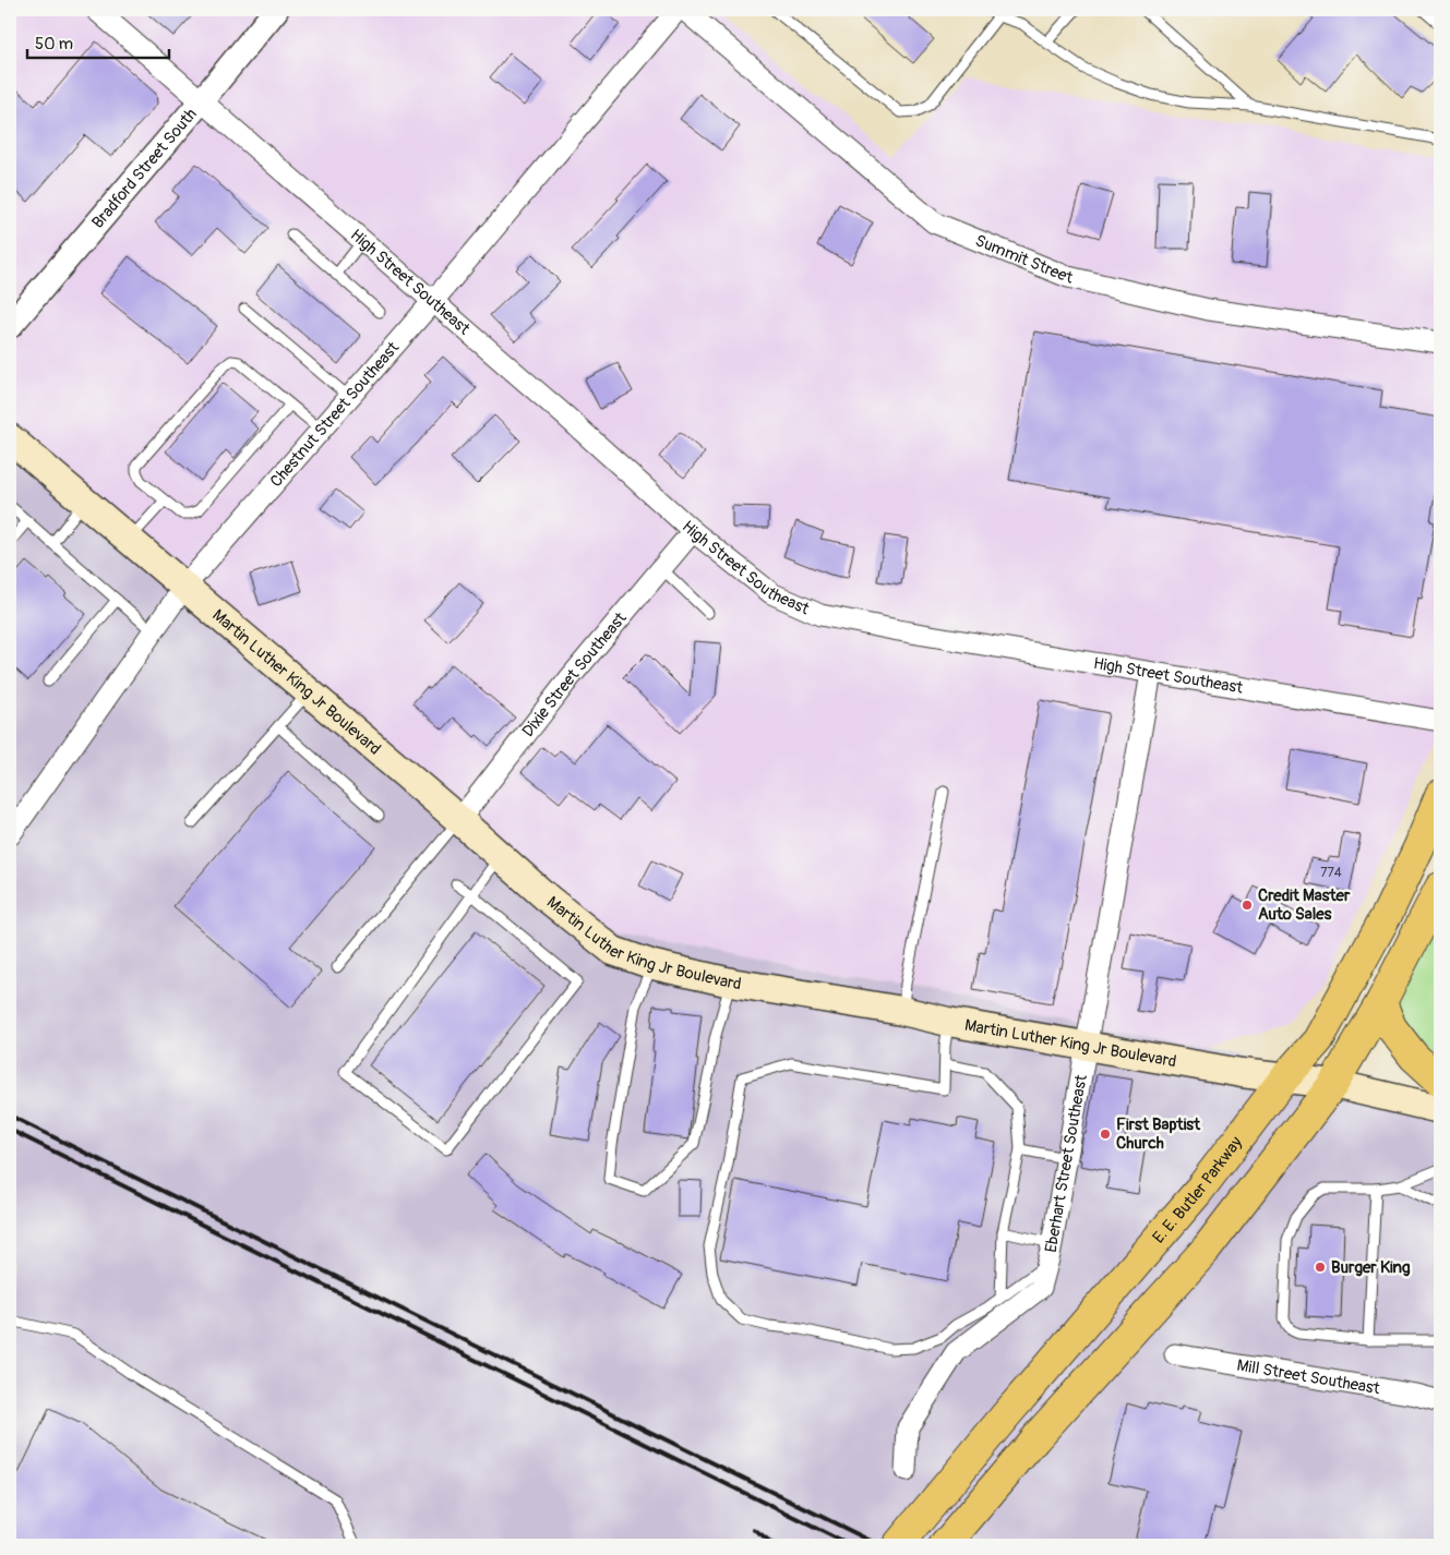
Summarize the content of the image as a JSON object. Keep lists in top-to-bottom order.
{
  "streets": {
    "highway": ["E. E. Butler Parkway"],
    "main road": ["Martin Luther King Jr Boulevard"],
    "street": [
      "Bradford Street South",
      "Summit Street",
      "High Street Southeast",
      "Chestnut Street Southeast",
      "Dixie Street Southeast",
      "Eberhart Street Southeast",
      "Mill Street Southeast"
    ]
  },
  "crossings": [
    ["Bradford Street South", "High Street Southeast"],
    ["High Street Southeast", "Chestnut Street Southeast"],
    ["High Street Southeast", "Dixie Street Southeast"],
    ["High Street Southeast", "Eberhart Street Southeast"],
    ["Chestnut Street Southeast", "Martin Luther King Jr Boulevard"],
    ["Dixie Street Southeast", "Martin Luther King Jr Boulevard"],
    ["Martin Luther King Jr Boulevard", "Eberhart Street Southeast"],
    ["Martin Luther King Jr Boulevard", "E. E. Butler Parkway"]
  ],
  "places": ["Credit Master Auto Sales", "First Baptist Church", "Burger King"],
  "house_numbers": ["774"],
  "scale_bar": "50 m"
}
